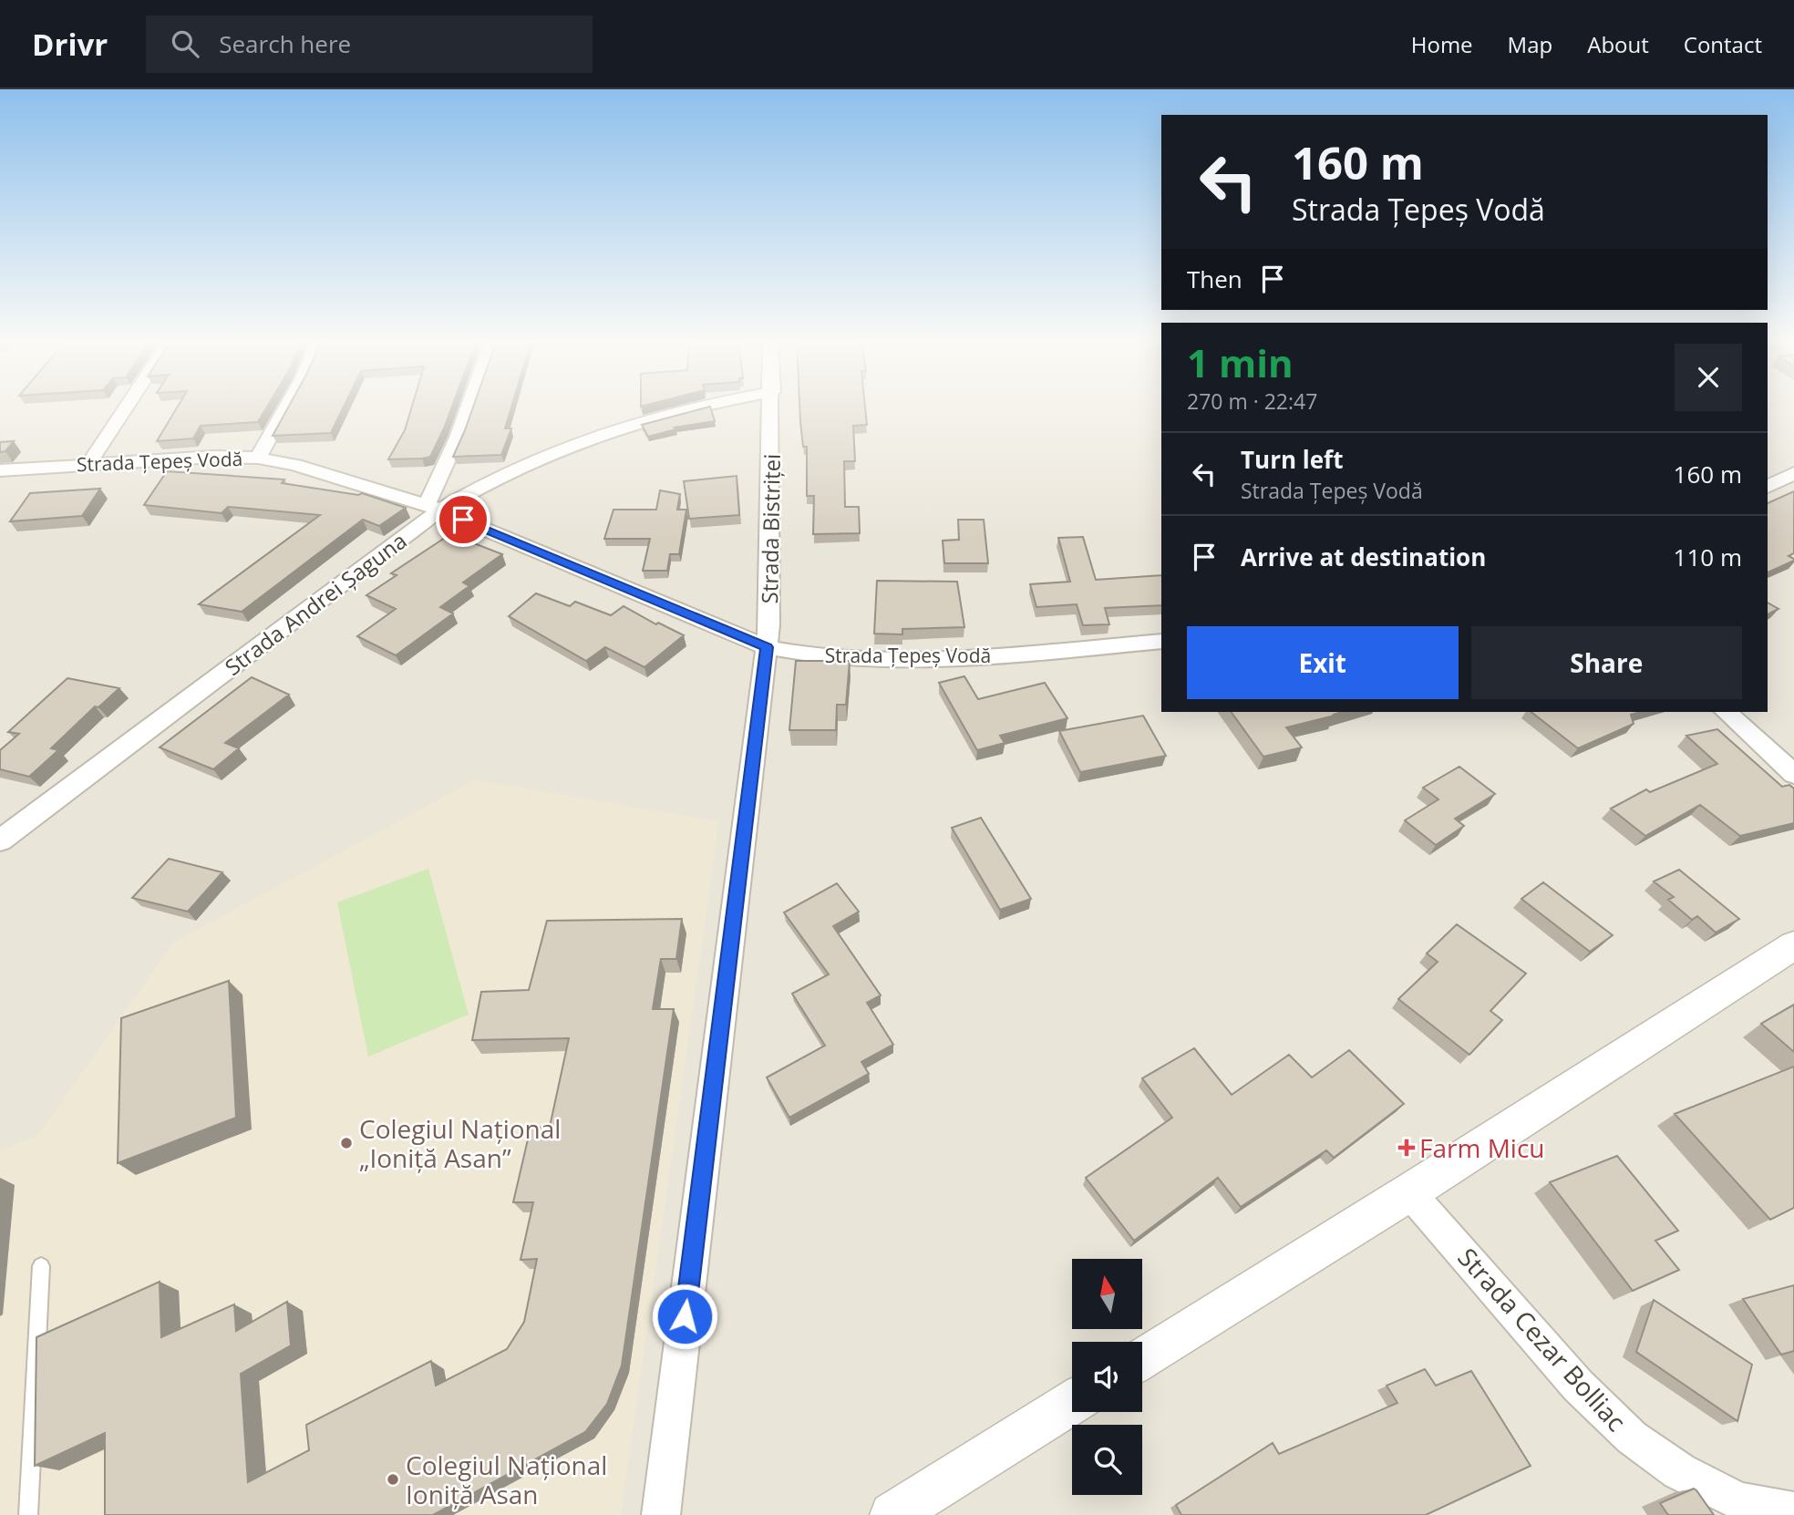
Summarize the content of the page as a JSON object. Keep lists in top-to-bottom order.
{
  "streets": {
    "street": [
      "Strada Țepeș Vodă",
      "Strada Bistriței",
      "Strada Andrei Șaguna",
      "Strada Cezar Bolliac"
    ]
  },
  "crossings": [
    ["Strada Țepeș Vodă", "Strada Bistriței"],
    ["Strada Țepeș Vodă", "Strada Andrei Șaguna"]
  ],
  "places": {
    "other": ["Colegiul Național „Ioniță Asan”", "Colegiul Național Ioniță Asan"],
    "health": ["Farm Micu"]
  },
  "north": "top",
  "page": {
    "header": "Drivr",
    "search": "Search here",
    "nav": [
      "Home",
      "Map",
      "About",
      "Contact"
    ],
    "turn": ["160 m", "Strada Țepeș Vodă"],
    "then": "Then",
    "heading": ["1 min", "270 m · 22:47"],
    "list": [
      {
        "name": "Turn left",
        "note": "Strada Țepeș Vodă",
        "value": "160 m"
      },
      {
        "name": "Arrive at destination",
        "value": "110 m"
      }
    ],
    "buttons": ["Exit", "Share"]
  }
}
